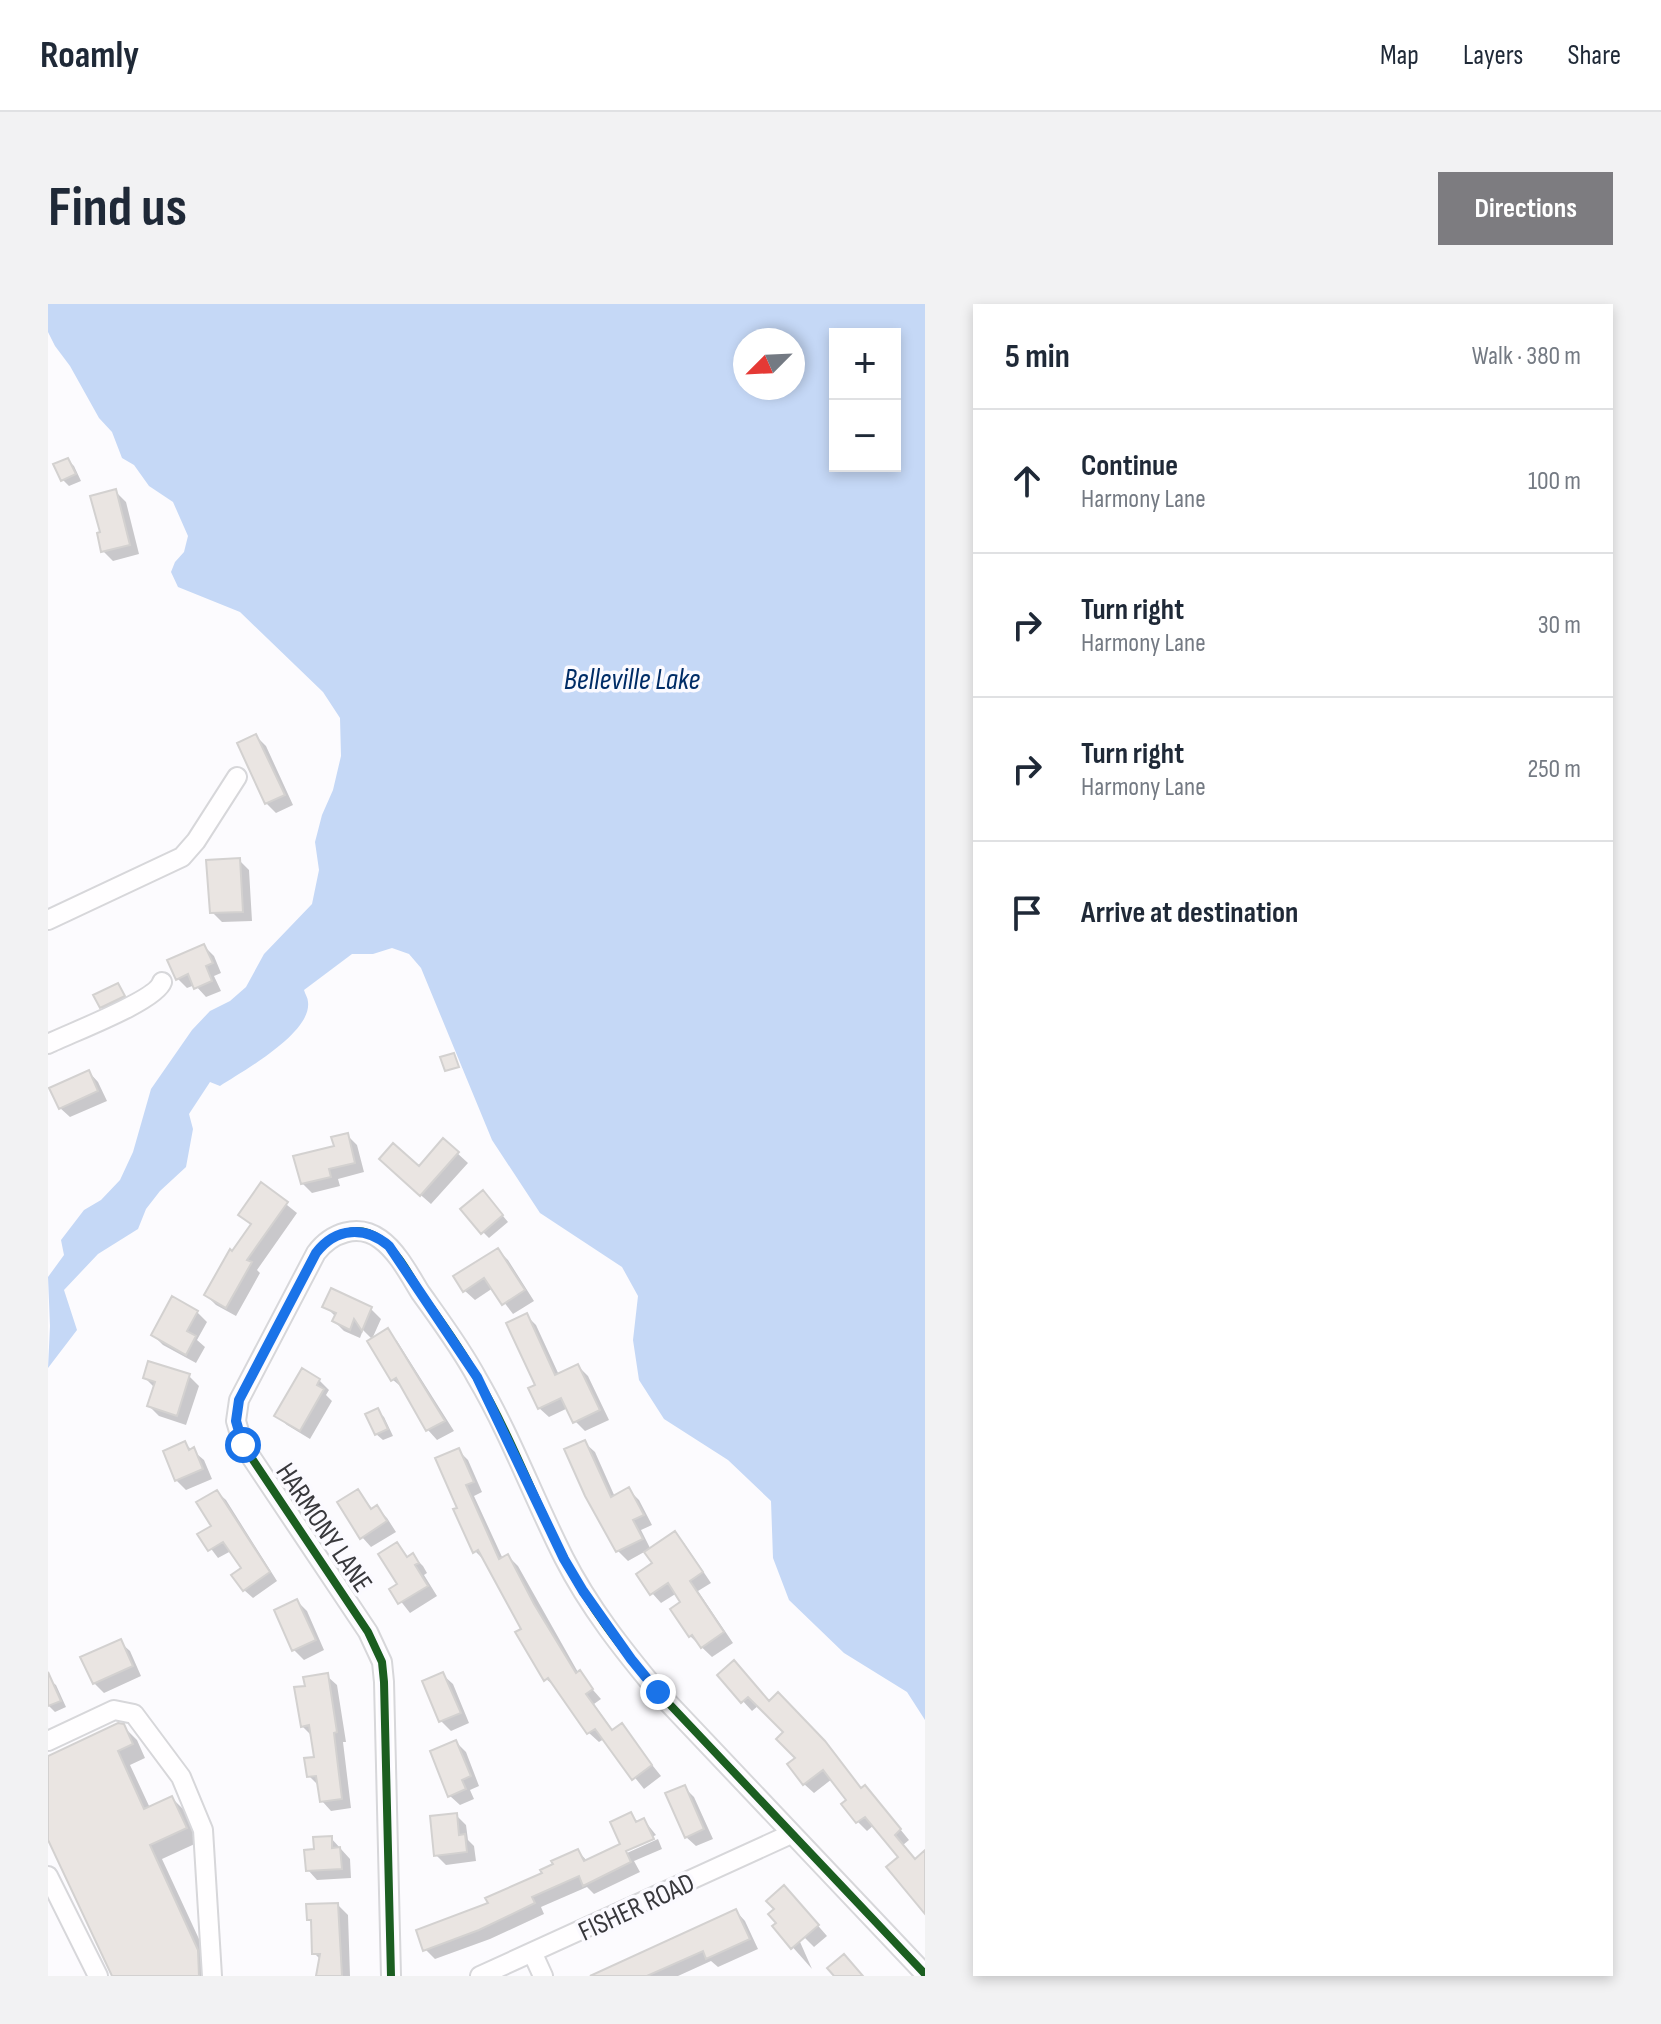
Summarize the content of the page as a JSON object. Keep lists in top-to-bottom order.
{
  "streets": {
    "street": ["HARMONY LANE", "FISHER ROAD"]
  },
  "crossings": [
    ["HARMONY LANE", "FISHER ROAD"]
  ],
  "water": ["Belleville Lake"],
  "north": "bottom left",
  "page": {
    "header": "Roamly",
    "nav": ["Map", "Layers", "Share"],
    "buttons": "Directions",
    "title": "Find us",
    "heading": ["5 min", "Walk · 380 m"],
    "map_buttons": ["+", "−"],
    "list": [
      ["Continue", "Harmony Lane", "100 m"],
      ["Turn right", "Harmony Lane", "30 m"],
      ["Turn right", "Harmony Lane", "250 m"],
      "Arrive at destination"
    ]
  }
}
